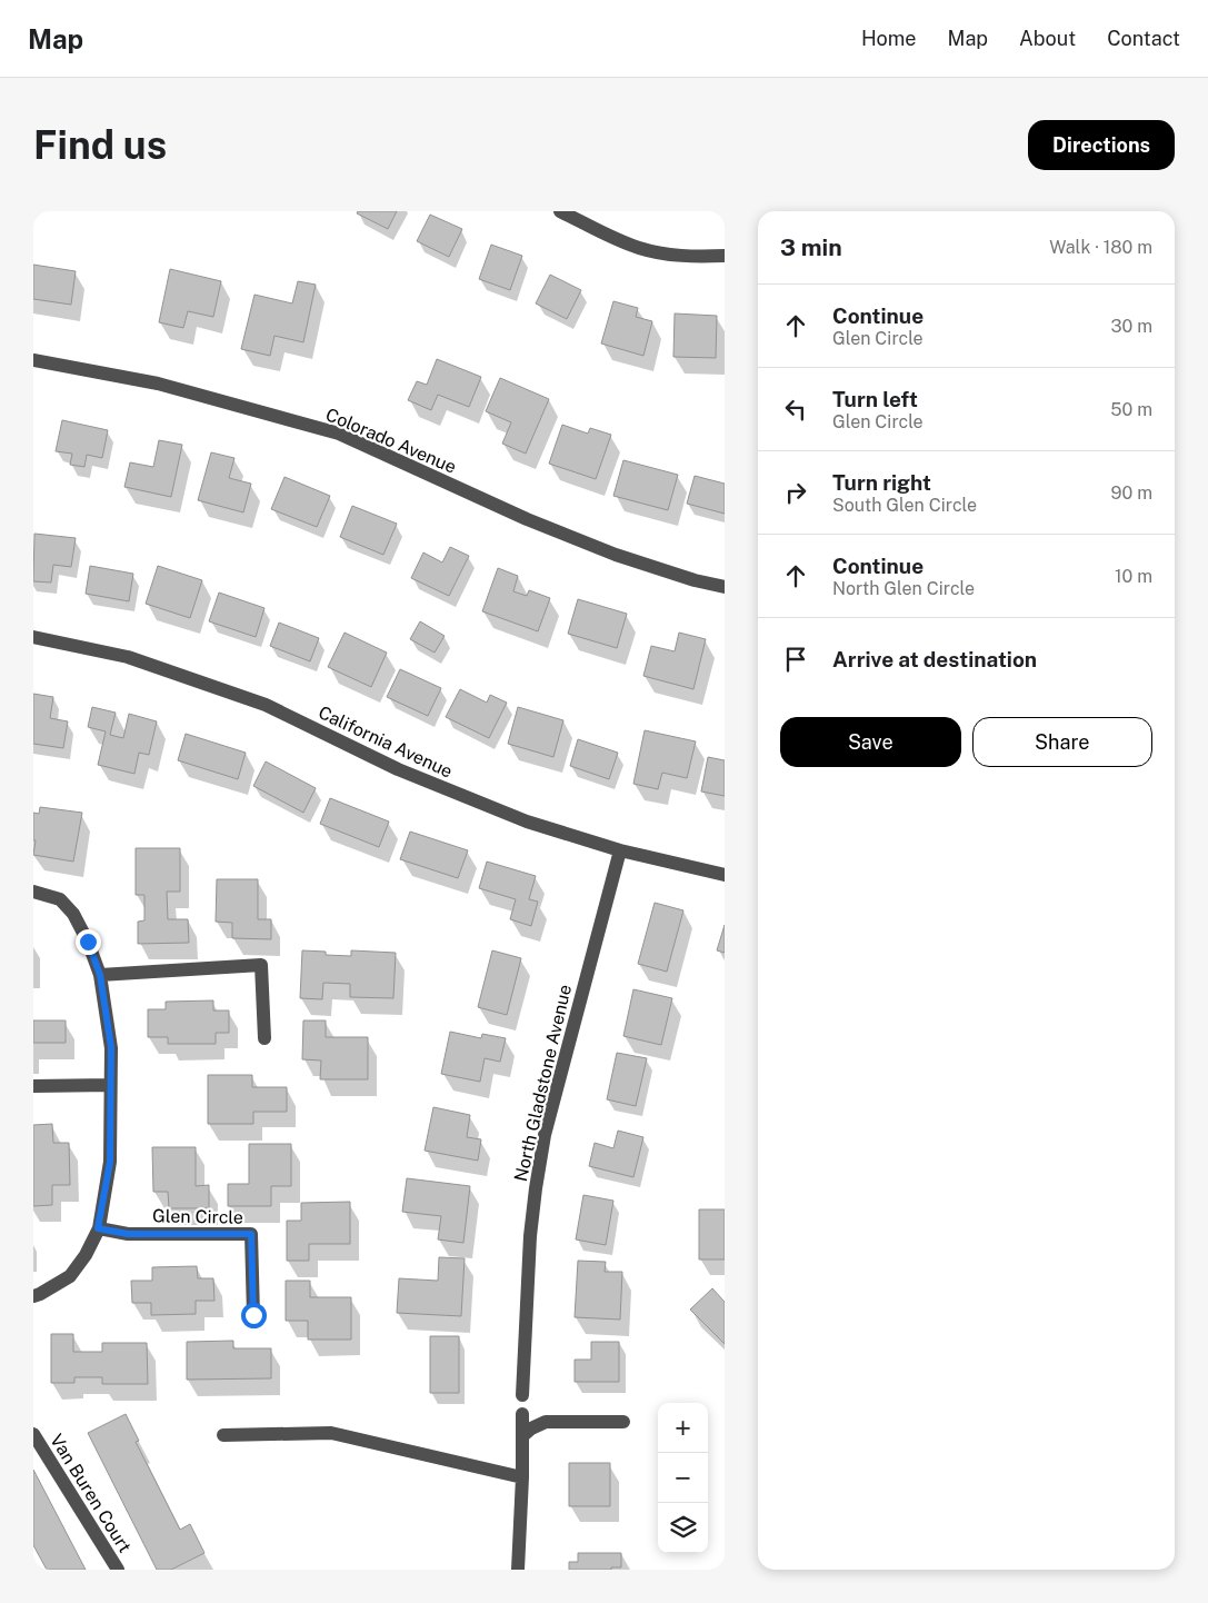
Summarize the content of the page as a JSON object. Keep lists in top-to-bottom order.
{
  "streets": {
    "street": [
      "Colorado Avenue",
      "California Avenue",
      "North Gladstone Avenue",
      "Glen Circle",
      "Van Buren Court"
    ]
  },
  "crossings": [
    ["California Avenue", "North Gladstone Avenue"]
  ],
  "page": {
    "header": "Map",
    "nav": [
      "Home",
      "Map",
      "About",
      "Contact"
    ],
    "buttons": [
      "Directions",
      ["Save", "Share"]
    ],
    "title": "Find us",
    "heading": ["3 min", "Walk · 180 m"],
    "list": [
      ["Continue", "Glen Circle", "30 m"],
      ["Turn left", "Glen Circle", "50 m"],
      ["Turn right", "South Glen Circle", "90 m"],
      ["Continue", "North Glen Circle", "10 m"],
      "Arrive at destination"
    ],
    "map_buttons": ["+", "−"]
  }
}
